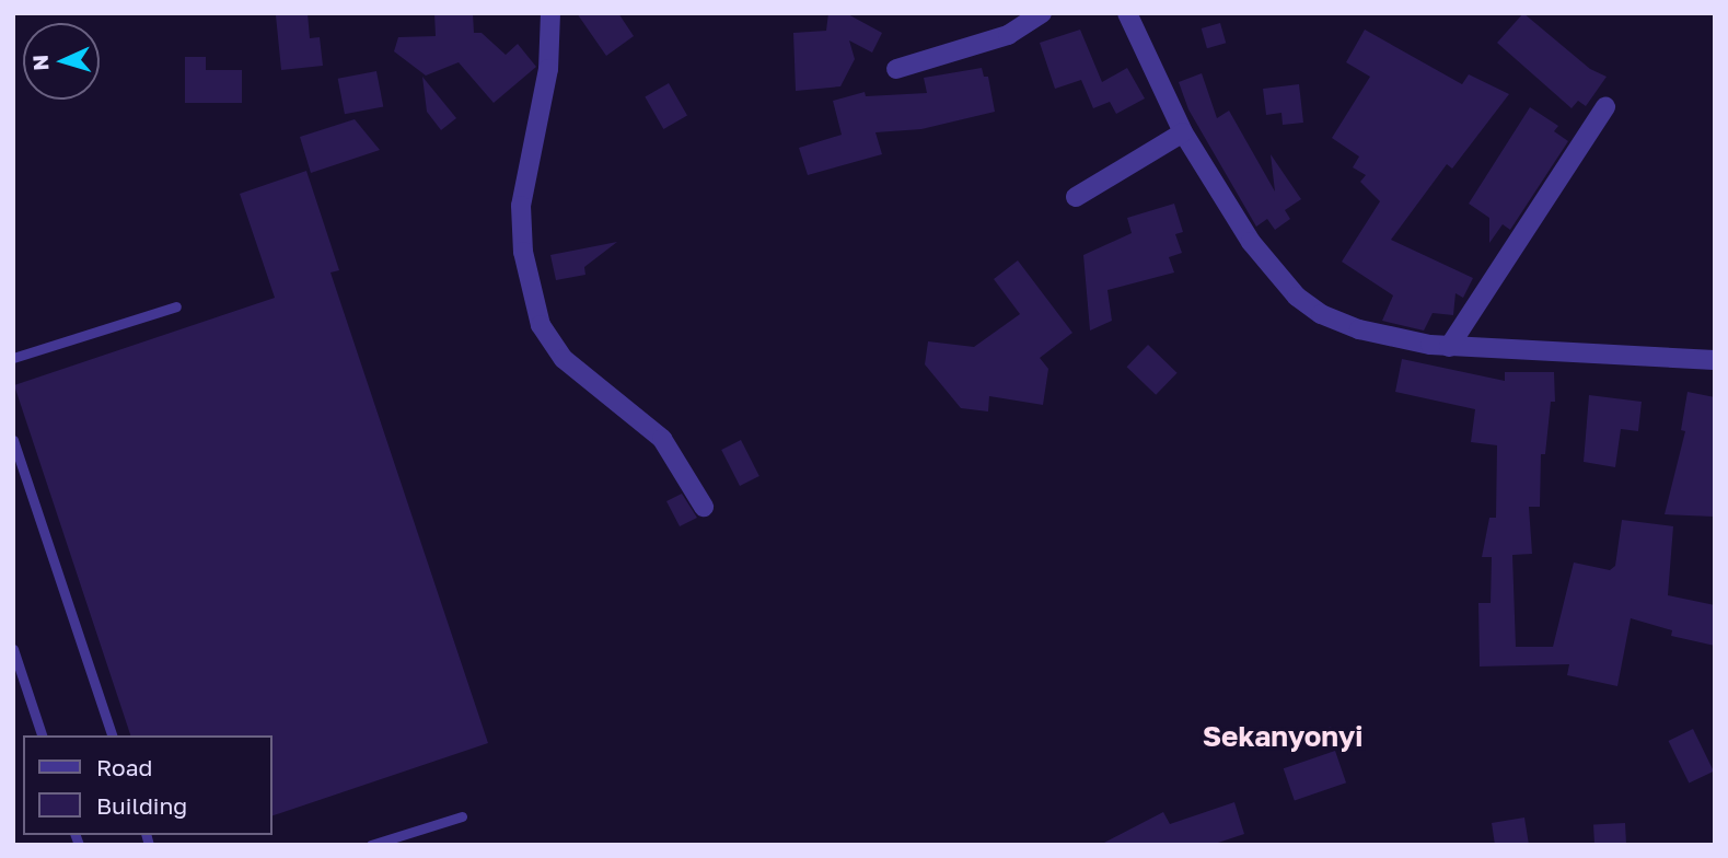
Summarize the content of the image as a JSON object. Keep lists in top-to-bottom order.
{
  "districts": ["Sekanyonyi"],
  "legend": ["Road", "Building"],
  "north": "left"
}
